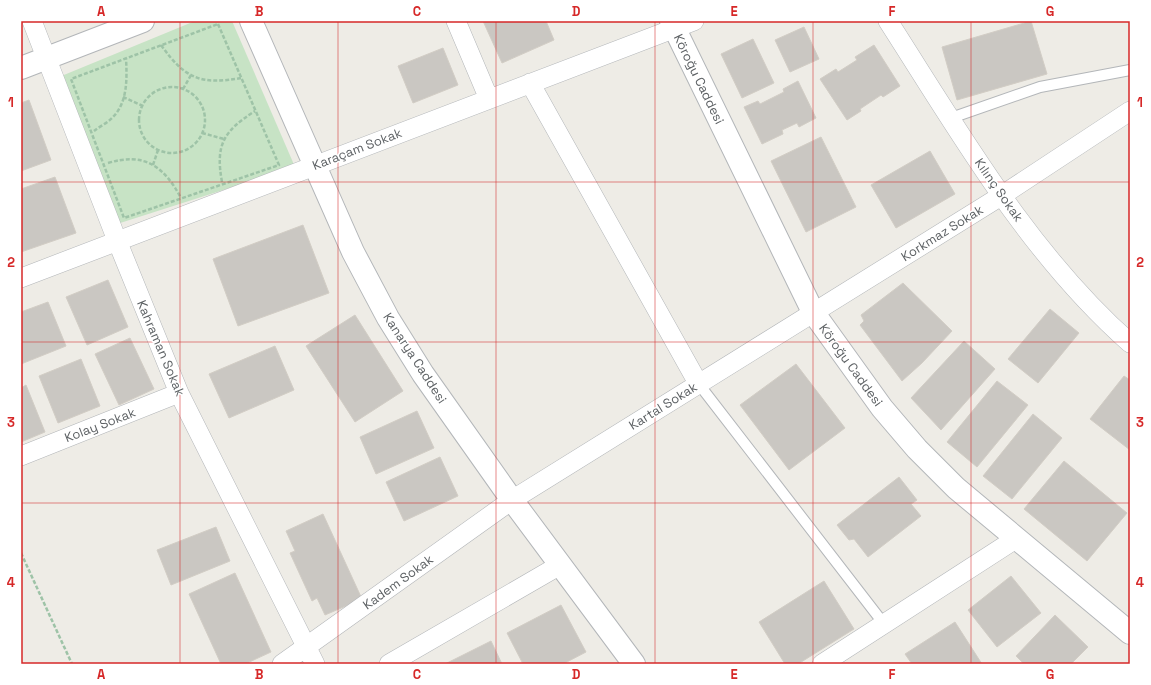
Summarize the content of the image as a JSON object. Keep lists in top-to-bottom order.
{
  "streets": {
    "street": [
      "Köroğu Caddesi",
      "Karaçam Sokak",
      "Kılınç Sokak",
      "Korkmaz Sokak",
      "Kahraman Sokak",
      "Kanarya Caddesi",
      "Kartal Sokak",
      "Kolay Sokak",
      "Kadem Sokak"
    ]
  },
  "crossings": [
    ["Köroğu Caddesi", "Karaçam Sokak"],
    ["Köroğu Caddesi", "Korkmaz Sokak"],
    ["Köroğu Caddesi", "Kartal Sokak"],
    ["Karaçam Sokak", "Kahraman Sokak"],
    ["Karaçam Sokak", "Kanarya Caddesi"],
    ["Kılınç Sokak", "Korkmaz Sokak"],
    ["Korkmaz Sokak", "Kartal Sokak"],
    ["Kahraman Sokak", "Kolay Sokak"],
    ["Kahraman Sokak", "Kadem Sokak"],
    ["Kanarya Caddesi", "Kartal Sokak"],
    ["Kanarya Caddesi", "Kadem Sokak"],
    ["Kartal Sokak", "Kadem Sokak"]
  ],
  "grid": {
    "columns": [
      "A",
      "B",
      "C",
      "D",
      "E",
      "F",
      "G"
    ],
    "rows": [
      "1",
      "2",
      "3",
      "4"
    ]
  }
}
